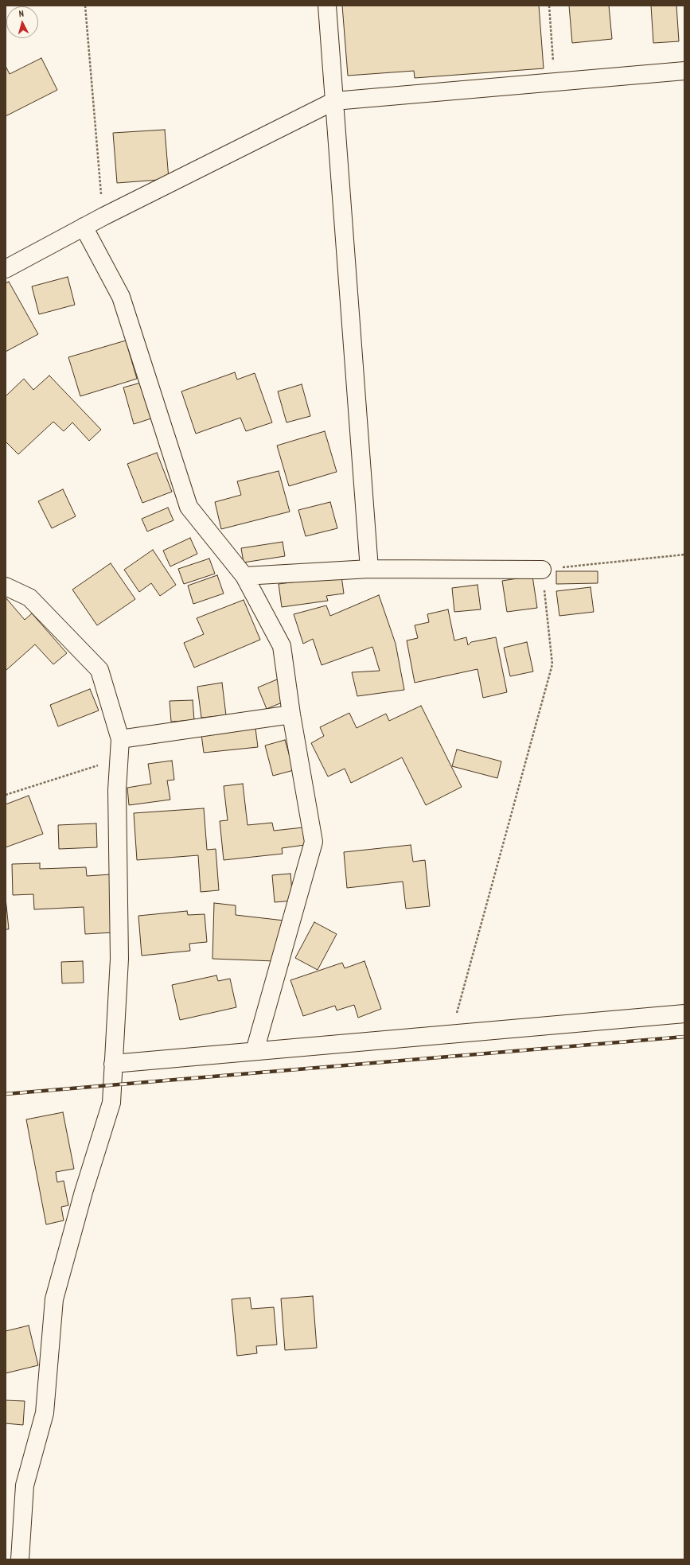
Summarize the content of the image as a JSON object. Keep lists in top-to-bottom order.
{
  "north": "top"
}
